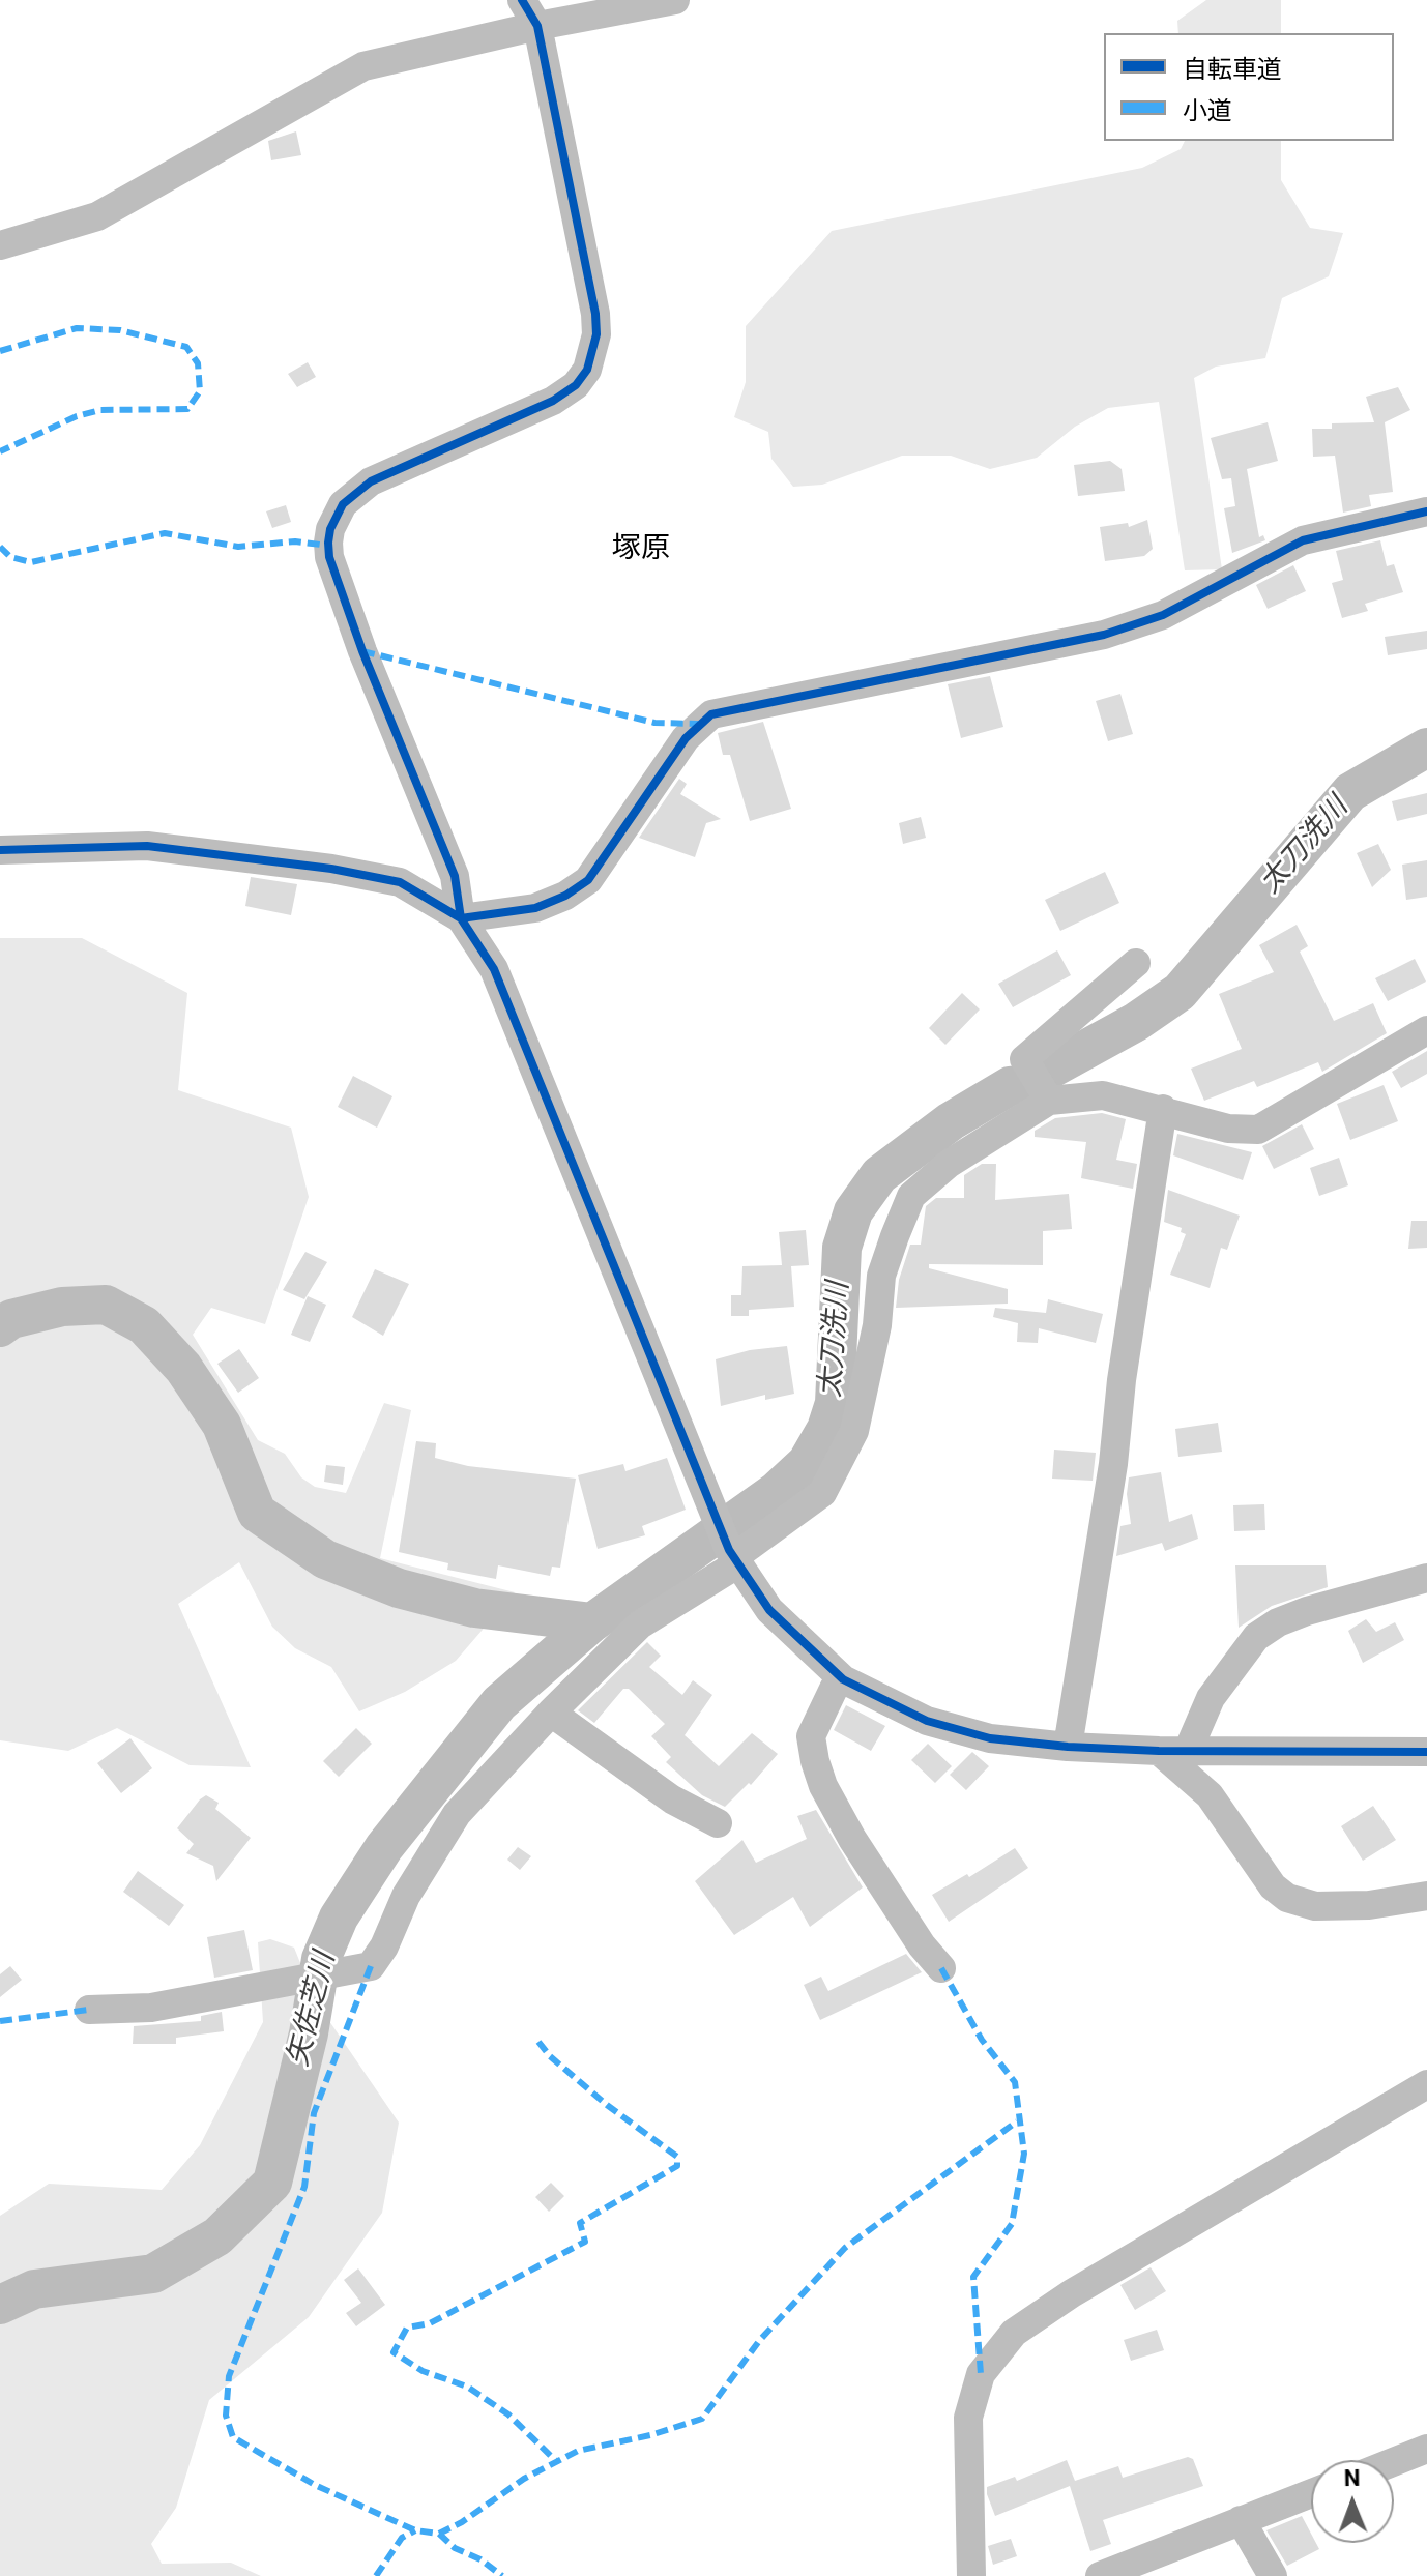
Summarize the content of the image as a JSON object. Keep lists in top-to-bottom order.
{
  "districts": ["塚原"],
  "water": ["太刀洗川", "矢佐芝川"],
  "legend": ["自転車道", "小道"],
  "north": "top"
}
